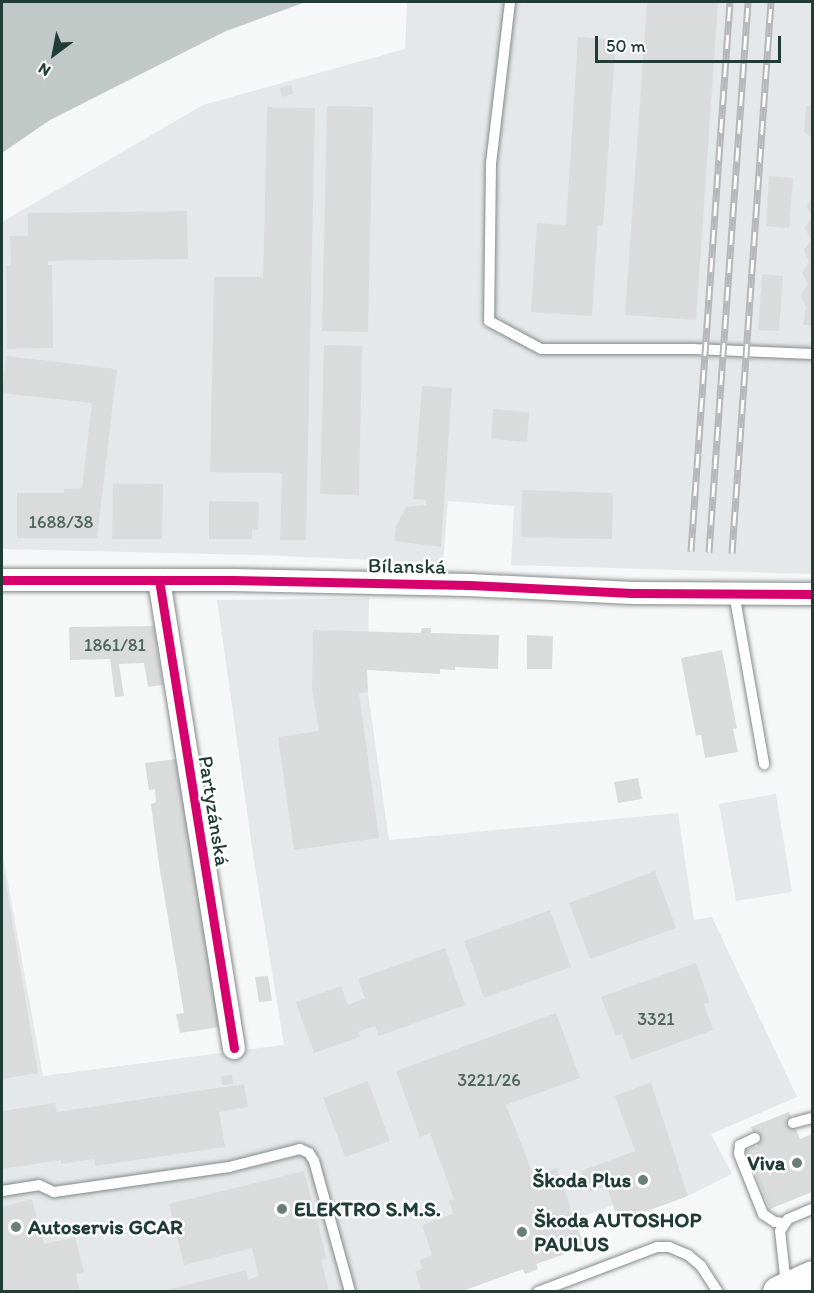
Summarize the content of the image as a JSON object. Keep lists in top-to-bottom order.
{
  "streets": {
    "street": ["Bílanská", "Partyzánská"]
  },
  "crossings": [
    ["Bílanská", "Partyzánská"]
  ],
  "places": [
    "Viva",
    "Škoda Plus",
    "ELEKTRO S.M.S.",
    "Autoservis GCAR",
    "Škoda AUTOSHOP PAULUS"
  ],
  "house_numbers": [
    "1688/38",
    "1861/81",
    "3321",
    "3221/26"
  ],
  "scale_bar": "50 m",
  "north": "bottom left"
}
